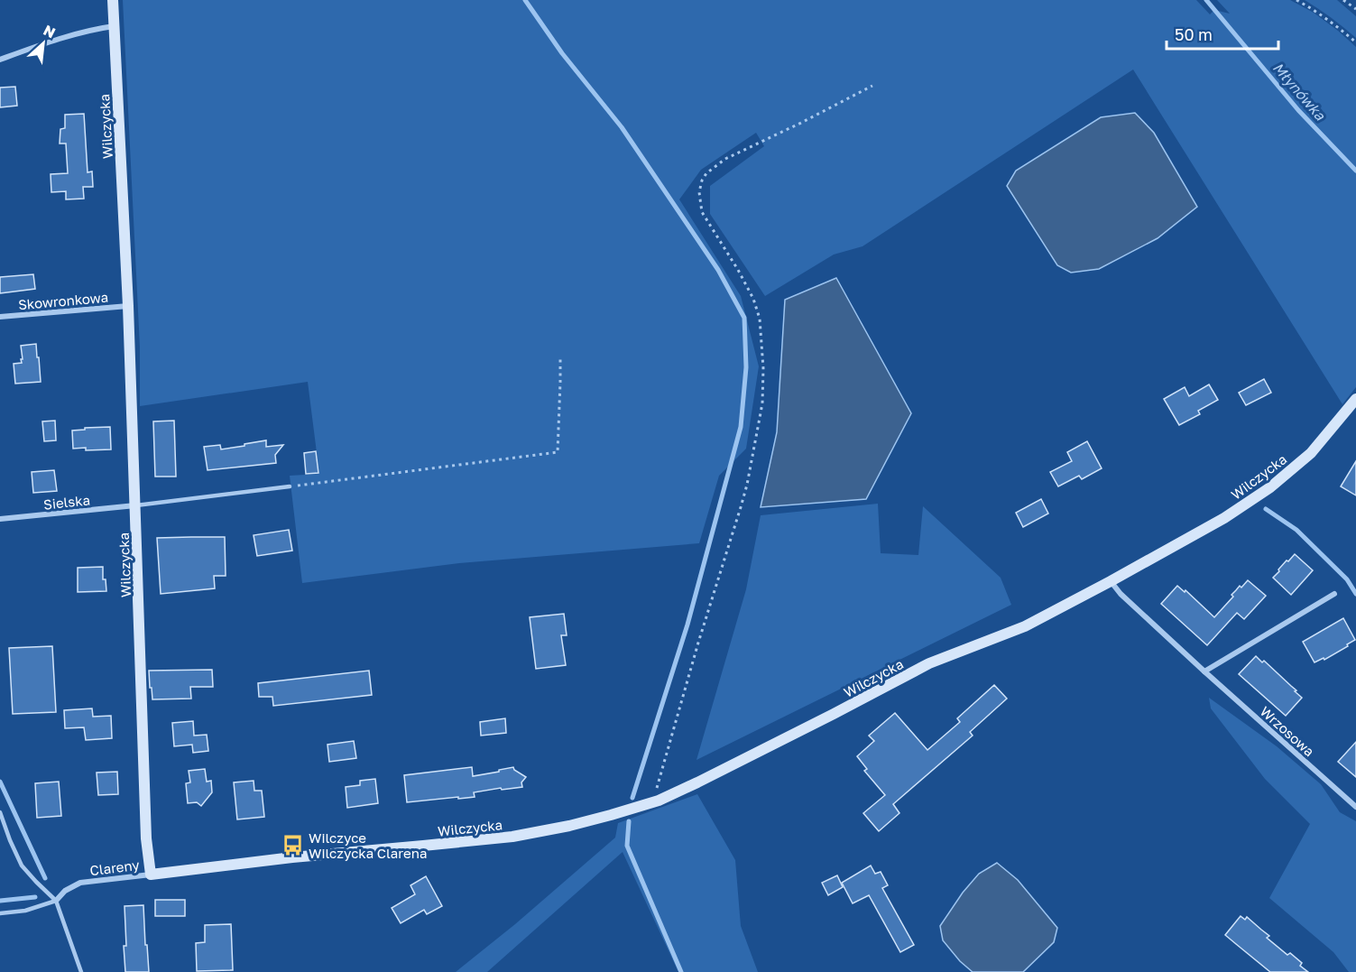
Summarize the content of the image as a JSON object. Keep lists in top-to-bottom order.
{
  "streets": {
    "street": [
      "Wilczycka",
      "Skowronkowa",
      "Sielska",
      "Wrzosowa",
      "Clareny"
    ]
  },
  "crossings": [
    ["Wilczycka", "Skowronkowa"],
    ["Wilczycka", "Sielska"],
    ["Wilczycka", "Wrzosowa"],
    ["Wilczycka", "Clareny"]
  ],
  "water": ["Młynówka"],
  "places": {
    "bus stop": ["Wilczyce Wilczycka Clarena"]
  },
  "scale_bar": "50 m",
  "north": "top right"
}
